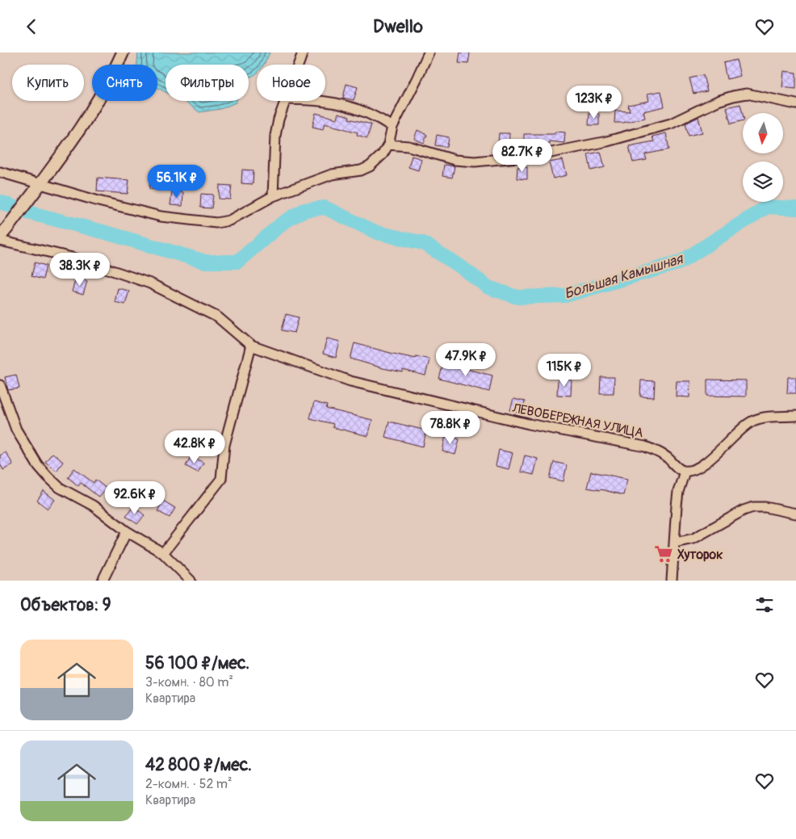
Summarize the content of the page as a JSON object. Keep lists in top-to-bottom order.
{
  "streets": {
    "street": ["ЛЕВОБЕРЕЖНАЯ УЛИЦА"]
  },
  "water": ["Большая Камышная"],
  "places": {
    "supermarket": ["Хуторок"]
  },
  "north": "bottom",
  "page": {
    "header": "Dwello",
    "chip": [
      "Купить",
      "Снять",
      "Фильтры",
      "Новое"
    ],
    "price": [
      "123K ₽",
      "82.7K ₽",
      "56.1K ₽",
      "38.3K ₽",
      "47.9K ₽",
      "115K ₽",
      "78.8K ₽",
      "42.8K ₽",
      "92.6K ₽"
    ],
    "heading": "Объектов: 9",
    "list": [
      {
        "name": "56 100 ₽/мес.",
        "note": "3-комн. · 80 m² · Квартира"
      },
      {
        "name": "42 800 ₽/мес.",
        "note": "2-комн. · 52 m² · Квартира"
      }
    ]
  }
}
